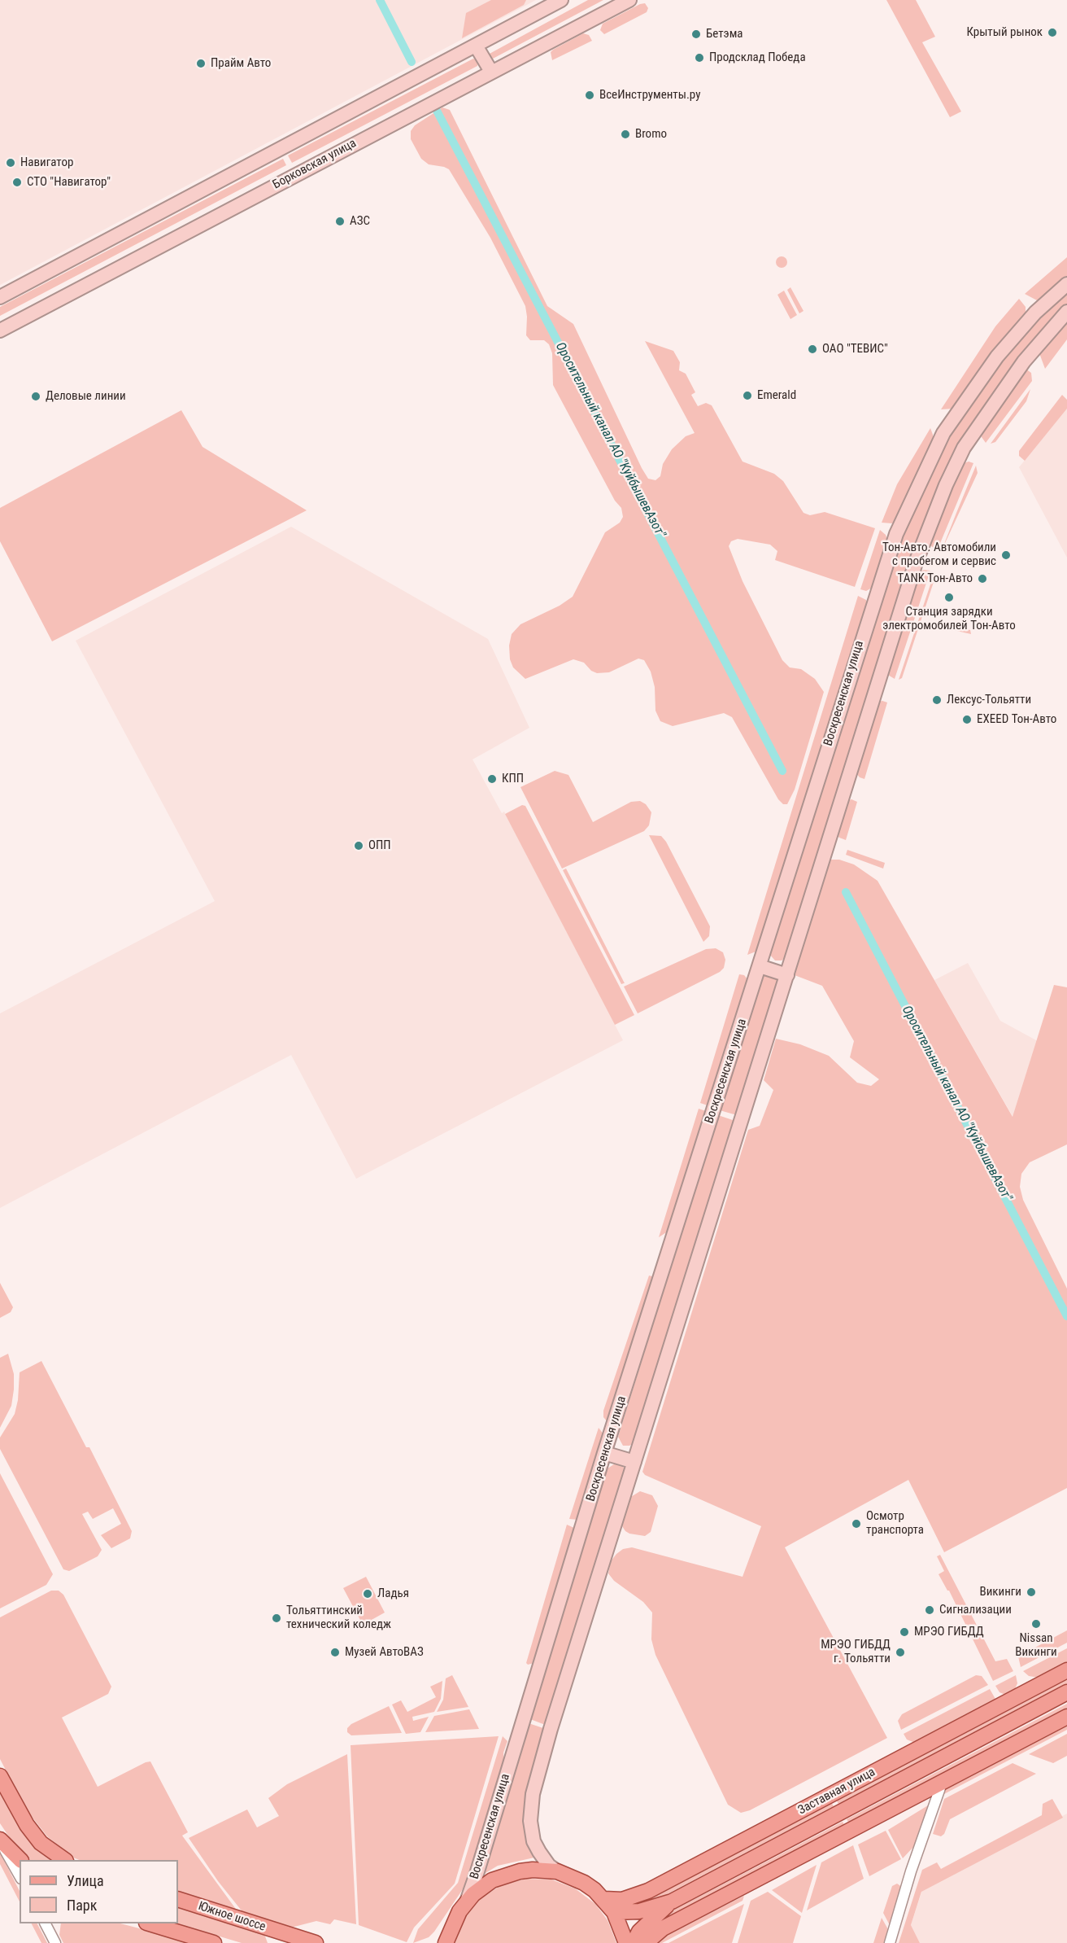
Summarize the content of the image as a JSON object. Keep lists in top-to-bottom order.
{
  "streets": {
    "main road": [
      "Борковская улица",
      "Воскресенская улица",
      "Заставная улица",
      "Южное шоссе"
    ]
  },
  "water": ["Оросительный канал АО \"КуйбышевАзот\""],
  "places": [
    "Крытый рынок",
    "Бетэма",
    "Продсклад Победа",
    "Прайм Авто",
    "ВсеИнструменты.ру",
    "Bromo",
    "Навигатор",
    "СТО \"Навигатор\"",
    "АЗС",
    "ОАО \"ТЕВИС\"",
    "Emerald",
    "Деловые линии",
    "Тон-Авто. Автомобили с пробегом и сервис",
    "TANK Тон-Авто",
    "Станция зарядки электромобилей Тон-Авто",
    "Лексус-Тольятти",
    "EXEED Тон-Авто",
    "КПП",
    "ОПП",
    "Осмотр транспорта",
    "Викинги",
    "Ладья",
    "Сигнализации",
    "Тольяттинский технический коледж",
    "Nissan Викинги",
    "МРЭО ГИБДД",
    "Музей АвтоВАЗ",
    "МРЭО ГИБДД г. Тольятти"
  ],
  "legend": ["Улица", "Парк"]
}
